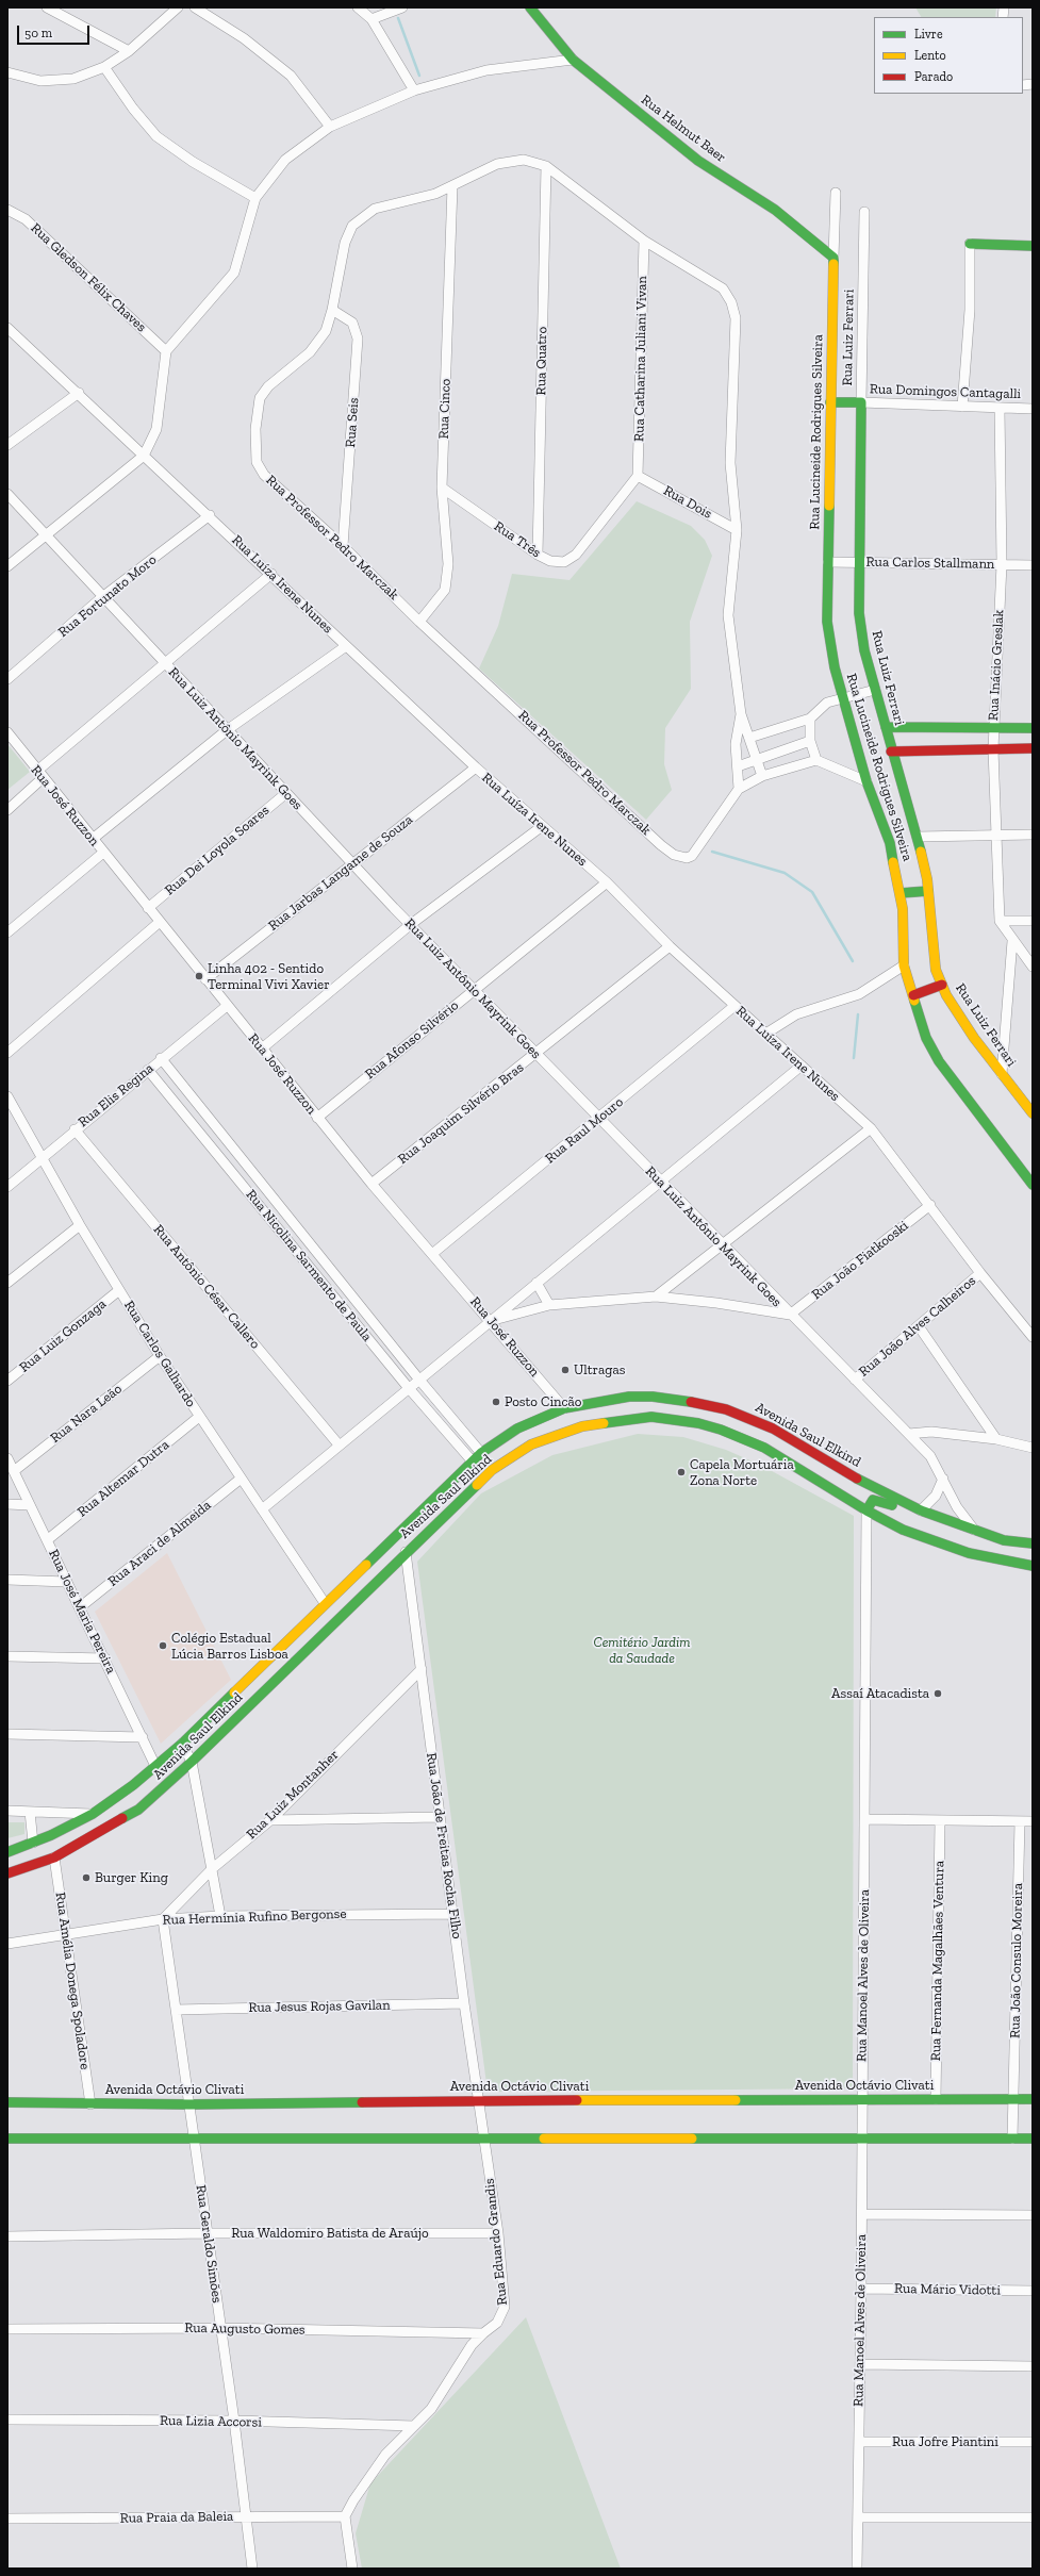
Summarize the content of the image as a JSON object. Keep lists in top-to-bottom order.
{
  "streets": {
    "street": [
      "Rua Helmut Baer",
      "Rua Gledson Félix Chaves",
      "Rua Luiz Ferrari",
      "Rua Catharina Juliani Vivan",
      "Rua Quatro",
      "Rua Domingos Cantagalli",
      "Rua Cinco",
      "Rua Seis",
      "Rua Lucineide Rodrigues Silveira",
      "Rua Dois",
      "Rua Professor Pedro Marczak",
      "Rua Três",
      "Rua Carlos Stallmann",
      "Rua Luíza Irene Nunes",
      "Rua Fortunato Moro",
      "Rua Inácio Greslak",
      "Rua Luiz Antônio Mayrink Goes",
      "Rua José Ruzzon",
      "Rua Dei Loyola Soares",
      "Rua Jarbas Langame de Souza",
      "Rua Afonso Silvério",
      "Rua Elis Regina",
      "Rua Joaquim Silvério Bras",
      "Rua Raul Mouro",
      "Rua João Fiatkooski",
      "Rua Nicolina Sarmento de Paula",
      "Rua Antônio César Callero",
      "Rua João Alves Calheiros",
      "Rua Luiz Gonzaga",
      "Rua Carlos Galhardo",
      "Rua Nara Leão",
      "Avenida Saul Elkind",
      "Rua Altemar Dutra",
      "Rua Araci de Almeida",
      "Rua José Maria Pereira",
      "Rua Luiz Montanher",
      "Rua João de Freitas Rocha Filho",
      "Rua Hermínia Rufino Bergonse",
      "Rua Fernanda Magalhães Ventura",
      "Rua João Consulo Moreira",
      "Rua Manoel Alves de Oliveira",
      "Rua Amélia Donega Spoladore",
      "Rua Jesus Rojas Gavilan",
      "Avenida Octávio Clivati",
      "Rua Waldomiro Batista de Araújo",
      "Rua Eduardo Grandis",
      "Rua Geraldo Simões",
      "Rua Mário Vidotti",
      "Rua Augusto Gomes",
      "Rua Lizia Accorsi",
      "Rua Jofre Piantini",
      "Rua Praia da Baleia"
    ]
  },
  "crossings": [
    ["Rua Helmut Baer", "Rua Lucineide Rodrigues Silveira"],
    ["Rua Luiz Ferrari", "Rua Domingos Cantagalli"],
    ["Rua Luiz Ferrari", "Rua Carlos Stallmann"],
    ["Rua Catharina Juliani Vivan", "Rua Dois"],
    ["Rua Catharina Juliani Vivan", "Rua Professor Pedro Marczak"],
    ["Rua Catharina Juliani Vivan", "Rua Três"],
    ["Rua Quatro", "Rua Professor Pedro Marczak"],
    ["Rua Quatro", "Rua Três"],
    ["Rua Domingos Cantagalli", "Rua Lucineide Rodrigues Silveira"],
    ["Rua Domingos Cantagalli", "Rua Inácio Greslak"],
    ["Rua Cinco", "Rua Professor Pedro Marczak"],
    ["Rua Cinco", "Rua Três"],
    ["Rua Seis", "Rua Professor Pedro Marczak"],
    ["Rua Lucineide Rodrigues Silveira", "Rua Carlos Stallmann"],
    ["Rua Dois", "Rua Professor Pedro Marczak"],
    ["Rua Dois", "Rua Três"],
    ["Rua Carlos Stallmann", "Rua Inácio Greslak"],
    ["Rua Luíza Irene Nunes", "Rua Fortunato Moro"],
    ["Rua Luíza Irene Nunes", "Rua Jarbas Langame de Souza"],
    ["Rua Luíza Irene Nunes", "Rua Afonso Silvério"],
    ["Rua Luíza Irene Nunes", "Rua Joaquim Silvério Bras"],
    ["Rua Luíza Irene Nunes", "Rua Raul Mouro"],
    ["Rua Luíza Irene Nunes", "Rua João Fiatkooski"],
    ["Rua Luíza Irene Nunes", "Rua João Alves Calheiros"],
    ["Rua Fortunato Moro", "Rua Luiz Antônio Mayrink Goes"],
    ["Rua Luiz Antônio Mayrink Goes", "Rua Dei Loyola Soares"],
    ["Rua Luiz Antônio Mayrink Goes", "Rua Jarbas Langame de Souza"],
    ["Rua Luiz Antônio Mayrink Goes", "Rua Afonso Silvério"],
    ["Rua Luiz Antônio Mayrink Goes", "Rua Joaquim Silvério Bras"],
    ["Rua Luiz Antônio Mayrink Goes", "Rua Raul Mouro"],
    ["Rua Luiz Antônio Mayrink Goes", "Rua João Fiatkooski"],
    ["Rua Luiz Antônio Mayrink Goes", "Rua João Alves Calheiros"],
    ["Rua Luiz Antônio Mayrink Goes", "Avenida Saul Elkind"],
    ["Rua José Ruzzon", "Rua Dei Loyola Soares"],
    ["Rua José Ruzzon", "Rua Jarbas Langame de Souza"],
    ["Rua José Ruzzon", "Rua Afonso Silvério"],
    ["Rua José Ruzzon", "Rua Elis Regina"],
    ["Rua José Ruzzon", "Rua Joaquim Silvério Bras"],
    ["Rua José Ruzzon", "Rua Raul Mouro"],
    ["Rua José Ruzzon", "Avenida Saul Elkind"],
    ["Rua Elis Regina", "Rua Nicolina Sarmento de Paula"],
    ["Rua Elis Regina", "Rua Antônio César Callero"],
    ["Rua Elis Regina", "Rua Carlos Galhardo"],
    ["Rua Nicolina Sarmento de Paula", "Avenida Saul Elkind"],
    ["Rua Luiz Gonzaga", "Rua Carlos Galhardo"],
    ["Rua Carlos Galhardo", "Rua Nara Leão"],
    ["Rua Carlos Galhardo", "Avenida Saul Elkind"],
    ["Rua Carlos Galhardo", "Rua Altemar Dutra"],
    ["Rua Carlos Galhardo", "Rua Araci de Almeida"],
    ["Rua Nara Leão", "Rua José Maria Pereira"],
    ["Avenida Saul Elkind", "Rua José Maria Pereira"],
    ["Avenida Saul Elkind", "Rua João de Freitas Rocha Filho"],
    ["Avenida Saul Elkind", "Rua Manoel Alves de Oliveira"],
    ["Avenida Saul Elkind", "Rua Amélia Donega Spoladore"],
    ["Rua Altemar Dutra", "Rua José Maria Pereira"],
    ["Rua Araci de Almeida", "Rua José Maria Pereira"],
    ["Rua Luiz Montanher", "Rua João de Freitas Rocha Filho"],
    ["Rua Luiz Montanher", "Rua Hermínia Rufino Bergonse"],
    ["Rua Luiz Montanher", "Rua Geraldo Simões"],
    ["Rua João de Freitas Rocha Filho", "Rua Hermínia Rufino Bergonse"],
    ["Rua João de Freitas Rocha Filho", "Rua Jesus Rojas Gavilan"],
    ["Rua João de Freitas Rocha Filho", "Avenida Octávio Clivati"],
    ["Rua João de Freitas Rocha Filho", "Rua Eduardo Grandis"],
    ["Rua Hermínia Rufino Bergonse", "Rua Amélia Donega Spoladore"],
    ["Rua Hermínia Rufino Bergonse", "Rua Geraldo Simões"],
    ["Rua Fernanda Magalhães Ventura", "Avenida Octávio Clivati"],
    ["Rua João Consulo Moreira", "Avenida Octávio Clivati"],
    ["Rua Manoel Alves de Oliveira", "Avenida Octávio Clivati"],
    ["Rua Manoel Alves de Oliveira", "Rua Mário Vidotti"],
    ["Rua Manoel Alves de Oliveira", "Rua Jofre Piantini"],
    ["Rua Amélia Donega Spoladore", "Avenida Octávio Clivati"],
    ["Rua Jesus Rojas Gavilan", "Rua Geraldo Simões"],
    ["Avenida Octávio Clivati", "Rua Geraldo Simões"],
    ["Rua Waldomiro Batista de Araújo", "Rua Eduardo Grandis"],
    ["Rua Waldomiro Batista de Araújo", "Rua Geraldo Simões"],
    ["Rua Eduardo Grandis", "Rua Augusto Gomes"],
    ["Rua Eduardo Grandis", "Rua Lizia Accorsi"],
    ["Rua Eduardo Grandis", "Rua Praia da Baleia"],
    ["Rua Geraldo Simões", "Rua Augusto Gomes"],
    ["Rua Geraldo Simões", "Rua Lizia Accorsi"],
    ["Rua Geraldo Simões", "Rua Praia da Baleia"]
  ],
  "parks": ["Cemitério Jardim da Saudade"],
  "places": [
    "Linha 402 - Sentido Terminal Vivi Xavier",
    "Ultragas",
    "Posto Cincão",
    "Capela Mortuária Zona Norte",
    "Colégio Estadual Lúcia Barros Lisboa",
    "Assaí Atacadista",
    "Burger King"
  ],
  "legend": ["Livre", "Lento", "Parado"],
  "scale_bar": "50 m"
}
